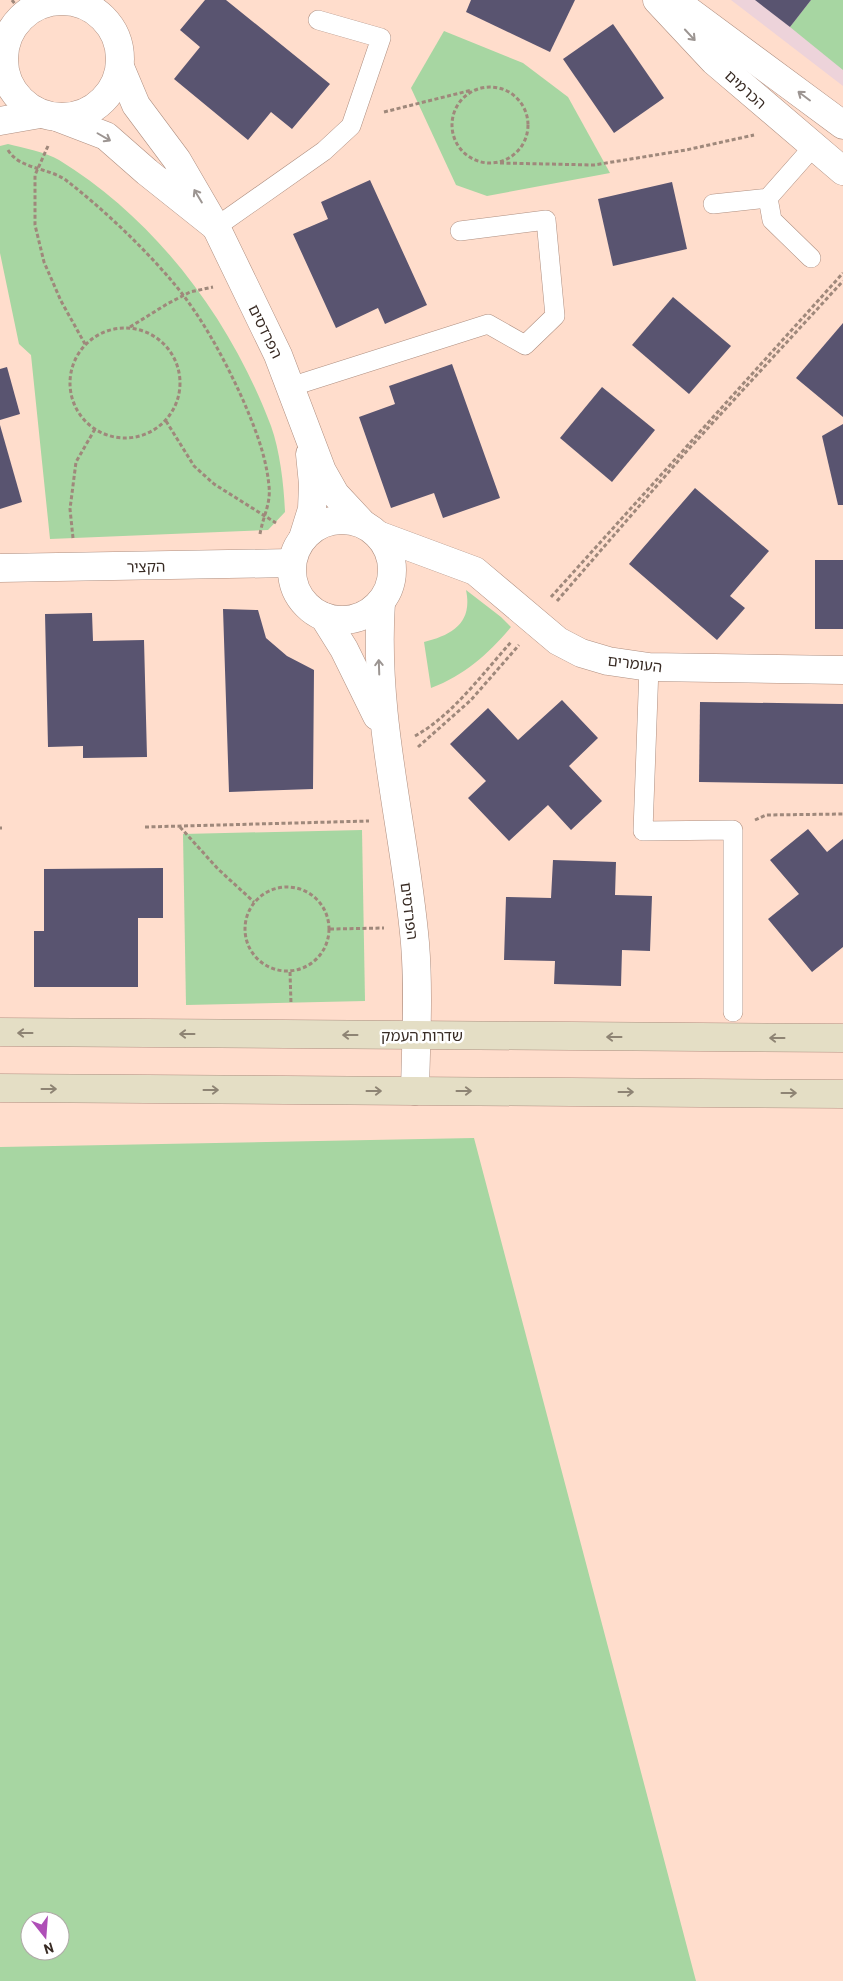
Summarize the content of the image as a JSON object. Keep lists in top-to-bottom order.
{
  "streets": {
    "street": [
      "הכרמים",
      "הפרדסים",
      "הקציר",
      "העומרים",
      "שדרות העמק"
    ]
  },
  "crossings": [
    ["הפרדסים", "הקציר"],
    ["הפרדסים", "העומרים"],
    ["הפרדסים", "שדרות העמק"],
    ["הקציר", "העומרים"]
  ],
  "north": "bottom"
}
